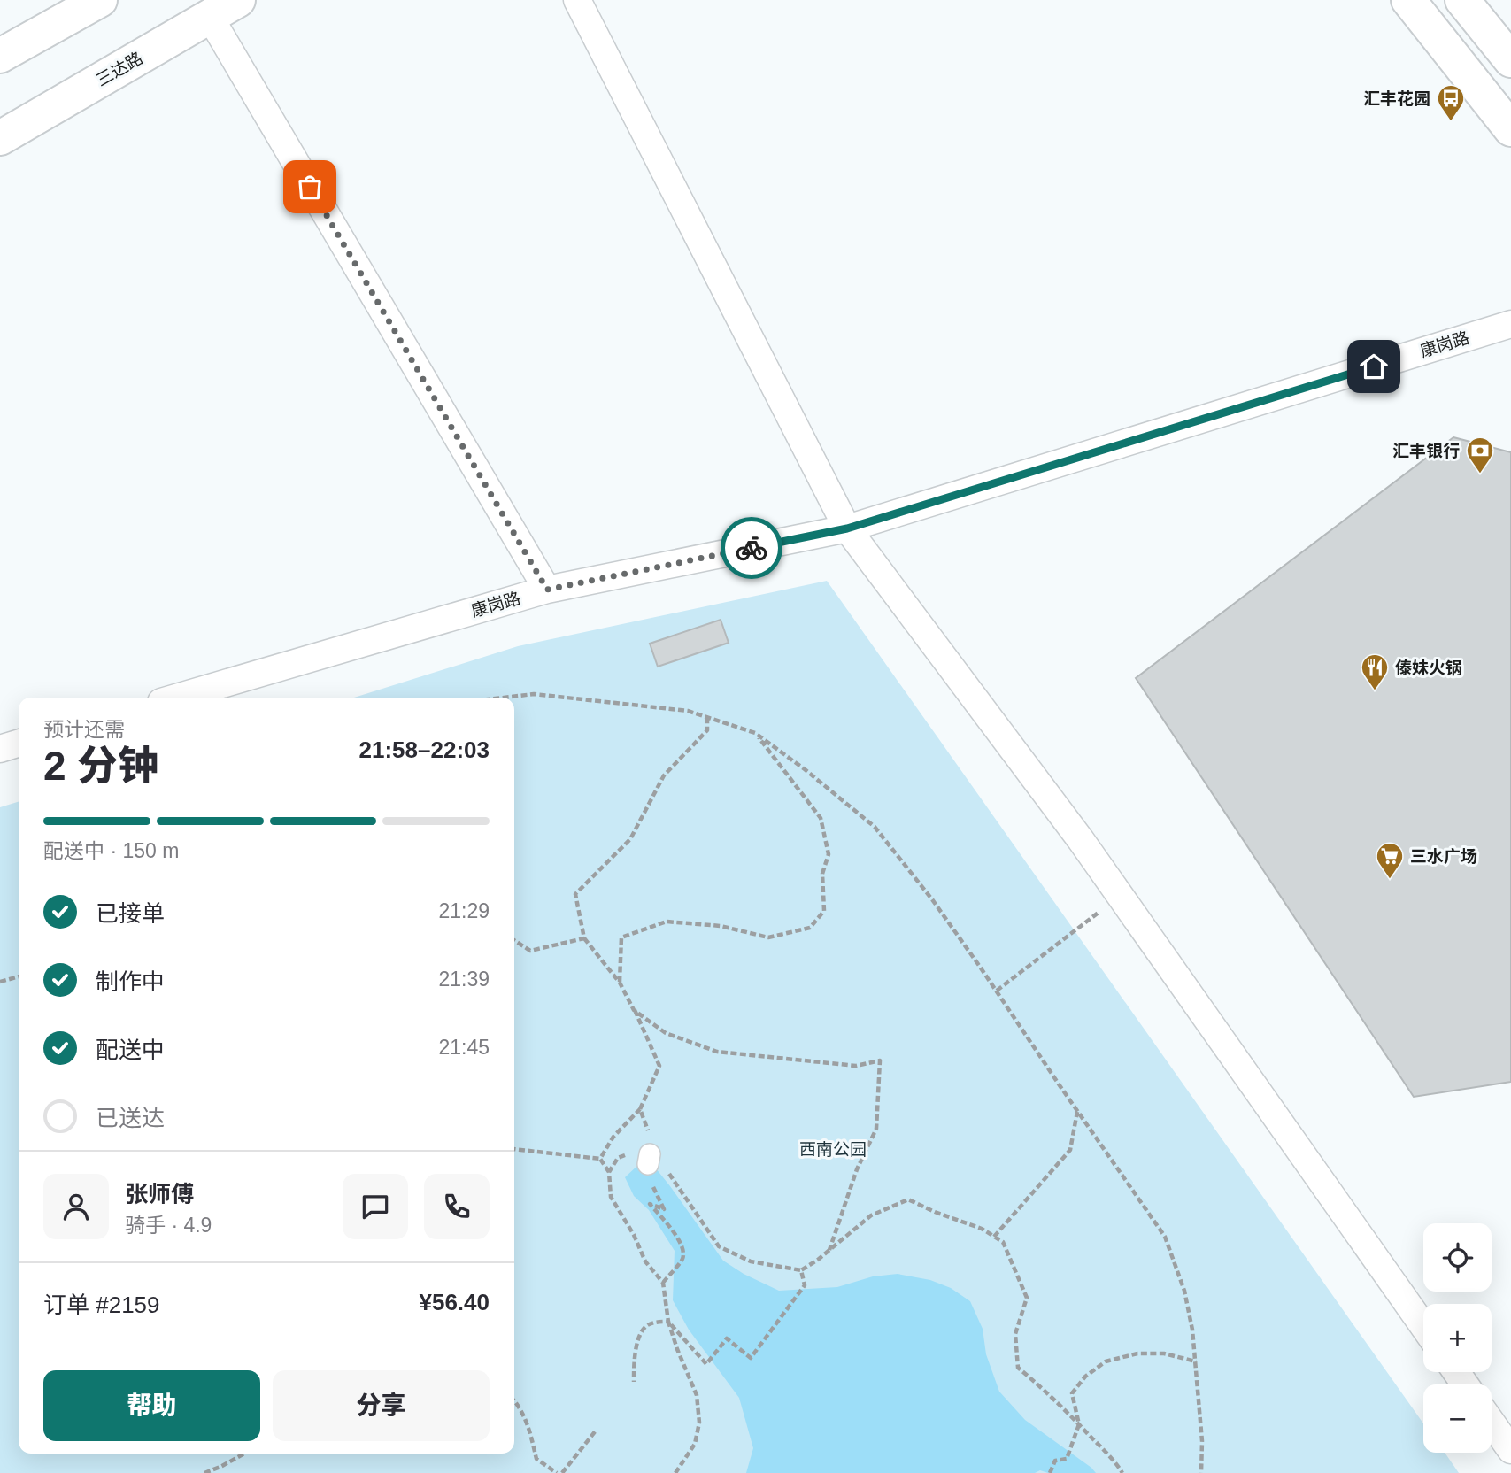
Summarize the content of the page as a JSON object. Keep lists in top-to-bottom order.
{
  "streets": {
    "main road": ["三达路"],
    "street": ["康岗路"]
  },
  "parks": ["西南公园"],
  "places": {
    "bus stop": ["汇丰花园"],
    "bank": ["汇丰银行"],
    "restaurant": ["傣妹火锅"],
    "supermarket": ["三水广场"]
  },
  "page": {
    "heading": ["2 分钟", "预计还需", "21:58–22:03"],
    "panel": [
      "张师傅",
      "骑手 · 4.9",
      "订单 #2159",
      "¥56.40"
    ],
    "bar": "配送中 · 150 m",
    "list": [
      ["已接单", "21:29"],
      ["制作中", "21:39"],
      ["配送中", "21:45"],
      "已送达"
    ],
    "map_buttons": ["+", "−"],
    "buttons": ["帮助", "分享"]
  }
}
